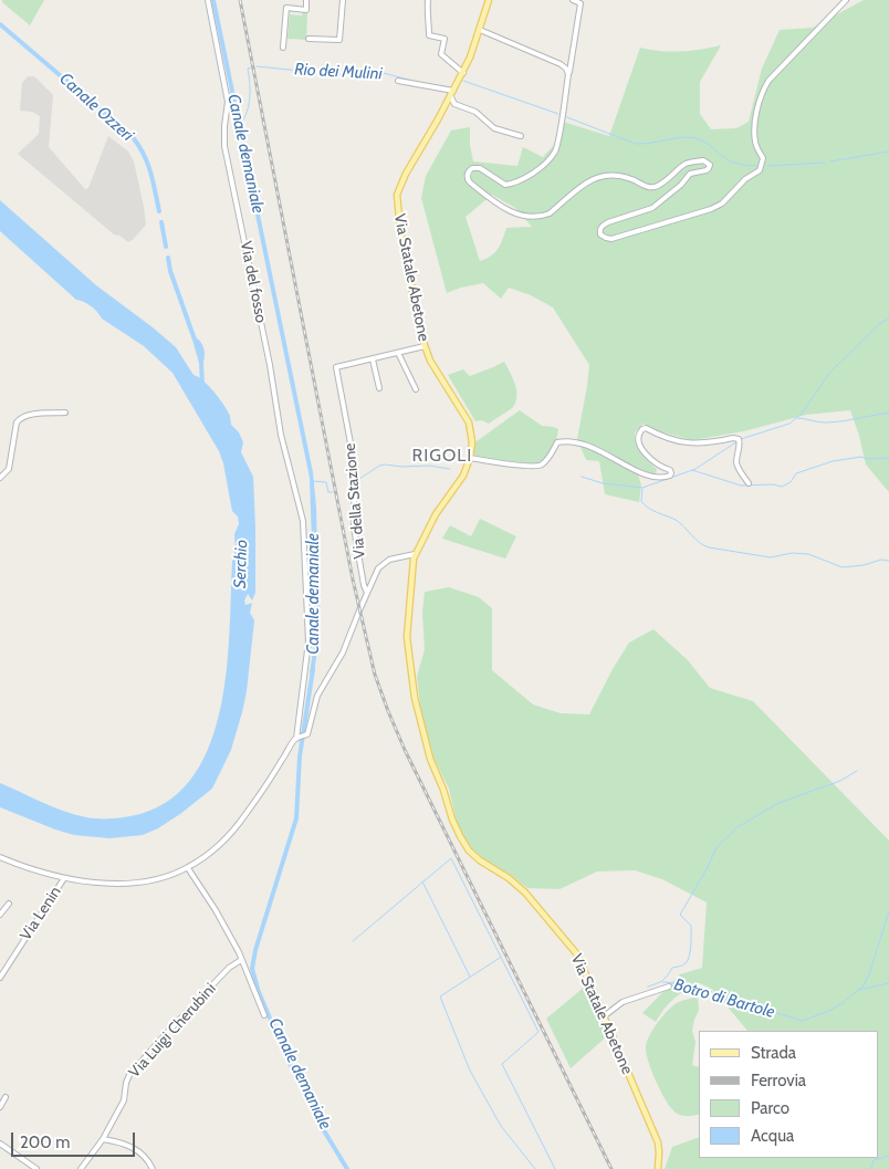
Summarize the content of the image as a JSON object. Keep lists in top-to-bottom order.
{
  "streets": {
    "main road": ["Via Statale Abetone"],
    "street": [
      "Via del fosso",
      "Via della Stazione",
      "Via Lenin",
      "Via Luigi Cherubini"
    ]
  },
  "crossings": [
    ["Via Statale Abetone", "Via della Stazione"]
  ],
  "districts": ["RIGOLI"],
  "water": [
    "Rio dei Mulini",
    "Canale Ozzeri",
    "Canale demaniale",
    "Serchio",
    "Botro di Bartole"
  ],
  "legend": [
    "Strada",
    "Ferrovia",
    "Parco",
    "Acqua"
  ],
  "scale_bar": "200 m"
}
